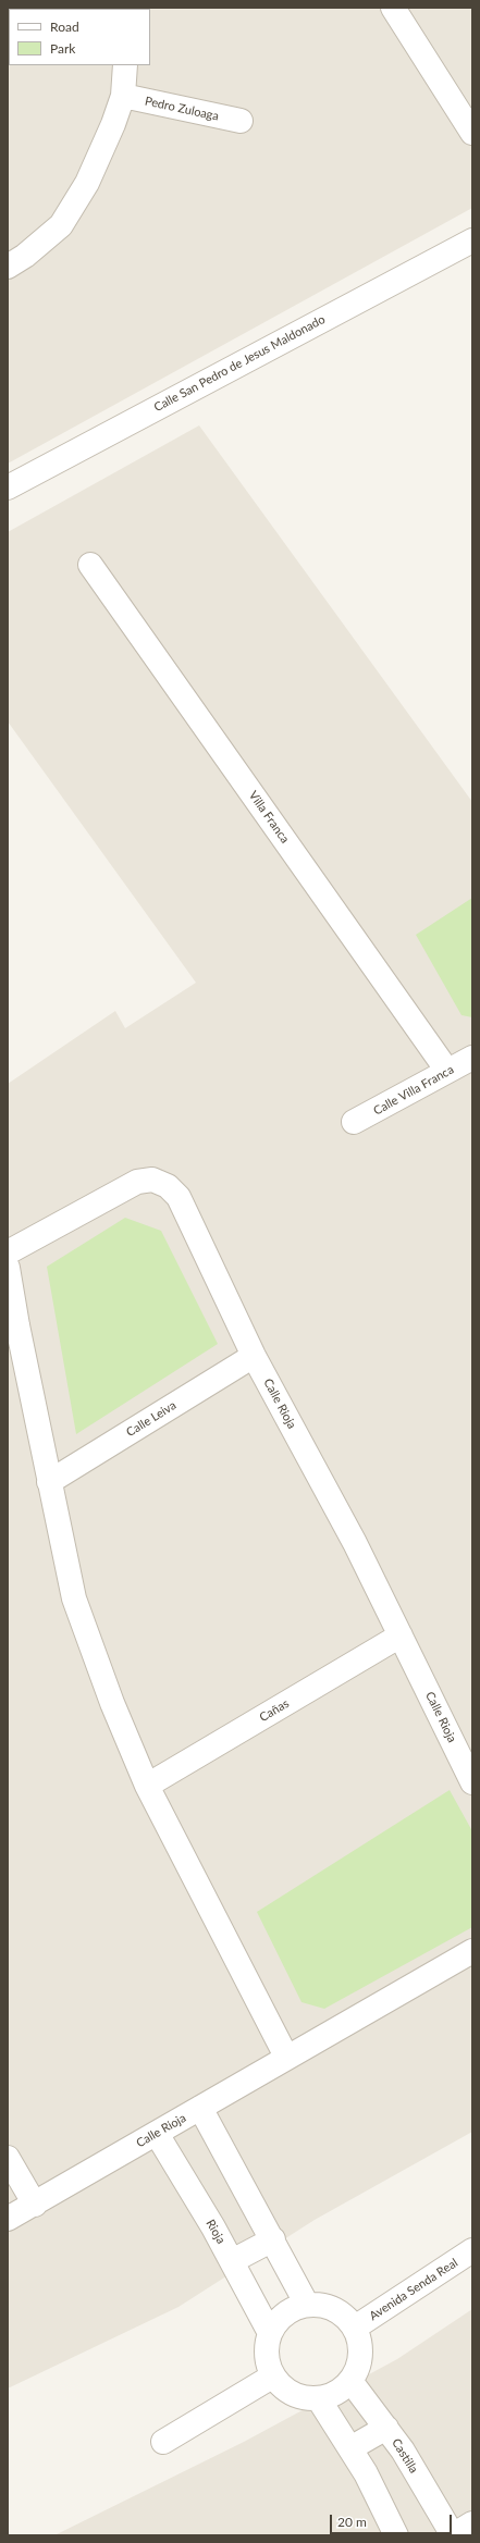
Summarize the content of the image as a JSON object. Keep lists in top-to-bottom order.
{
  "streets": {
    "street": [
      "Pedro Zuloaga",
      "Calle San Pedro de Jesus Maldonado",
      "Villa Franca",
      "Calle Villa Franca",
      "Calle Rioja",
      "Calle Leiva",
      "Cañas",
      "Rioja",
      "Avenida Senda Real",
      "Castilla"
    ]
  },
  "crossings": [
    ["Villa Franca", "Calle Villa Franca"],
    ["Calle Rioja", "Calle Leiva"],
    ["Calle Rioja", "Cañas"],
    ["Calle Rioja", "Rioja"],
    ["Rioja", "Avenida Senda Real"],
    ["Rioja", "Castilla"],
    ["Avenida Senda Real", "Castilla"]
  ],
  "legend": ["Road", "Park"],
  "scale_bar": "20 m"
}
